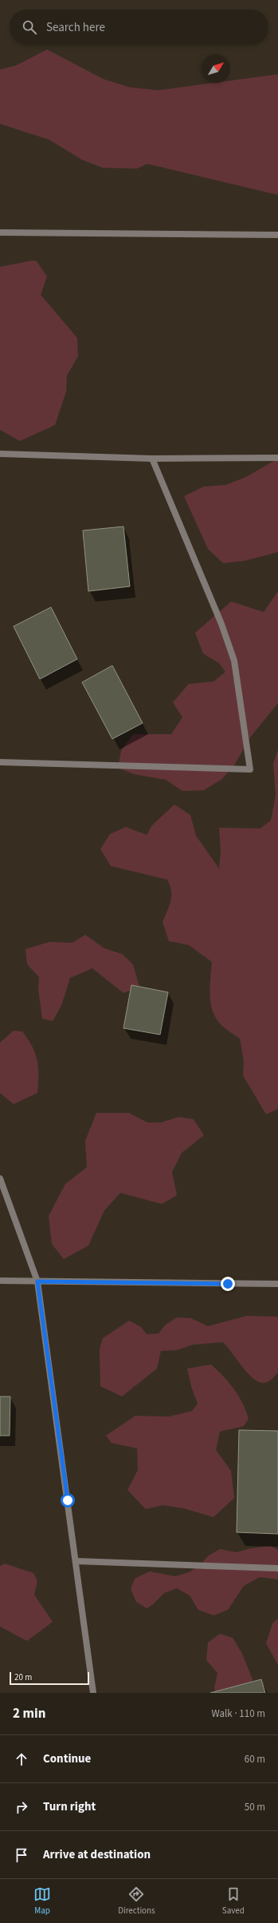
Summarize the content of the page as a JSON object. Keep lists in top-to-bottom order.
{
  "scale_bar": "20 m",
  "north": "top right",
  "page": {
    "search": "Search here",
    "scale": "20 m",
    "heading": ["2 min", "Walk · 110 m"],
    "list": [
      ["Continue", "60 m"],
      ["Turn right", "50 m"],
      "Arrive at destination"
    ],
    "nav": ["Map", "Directions", "Saved"]
  }
}
